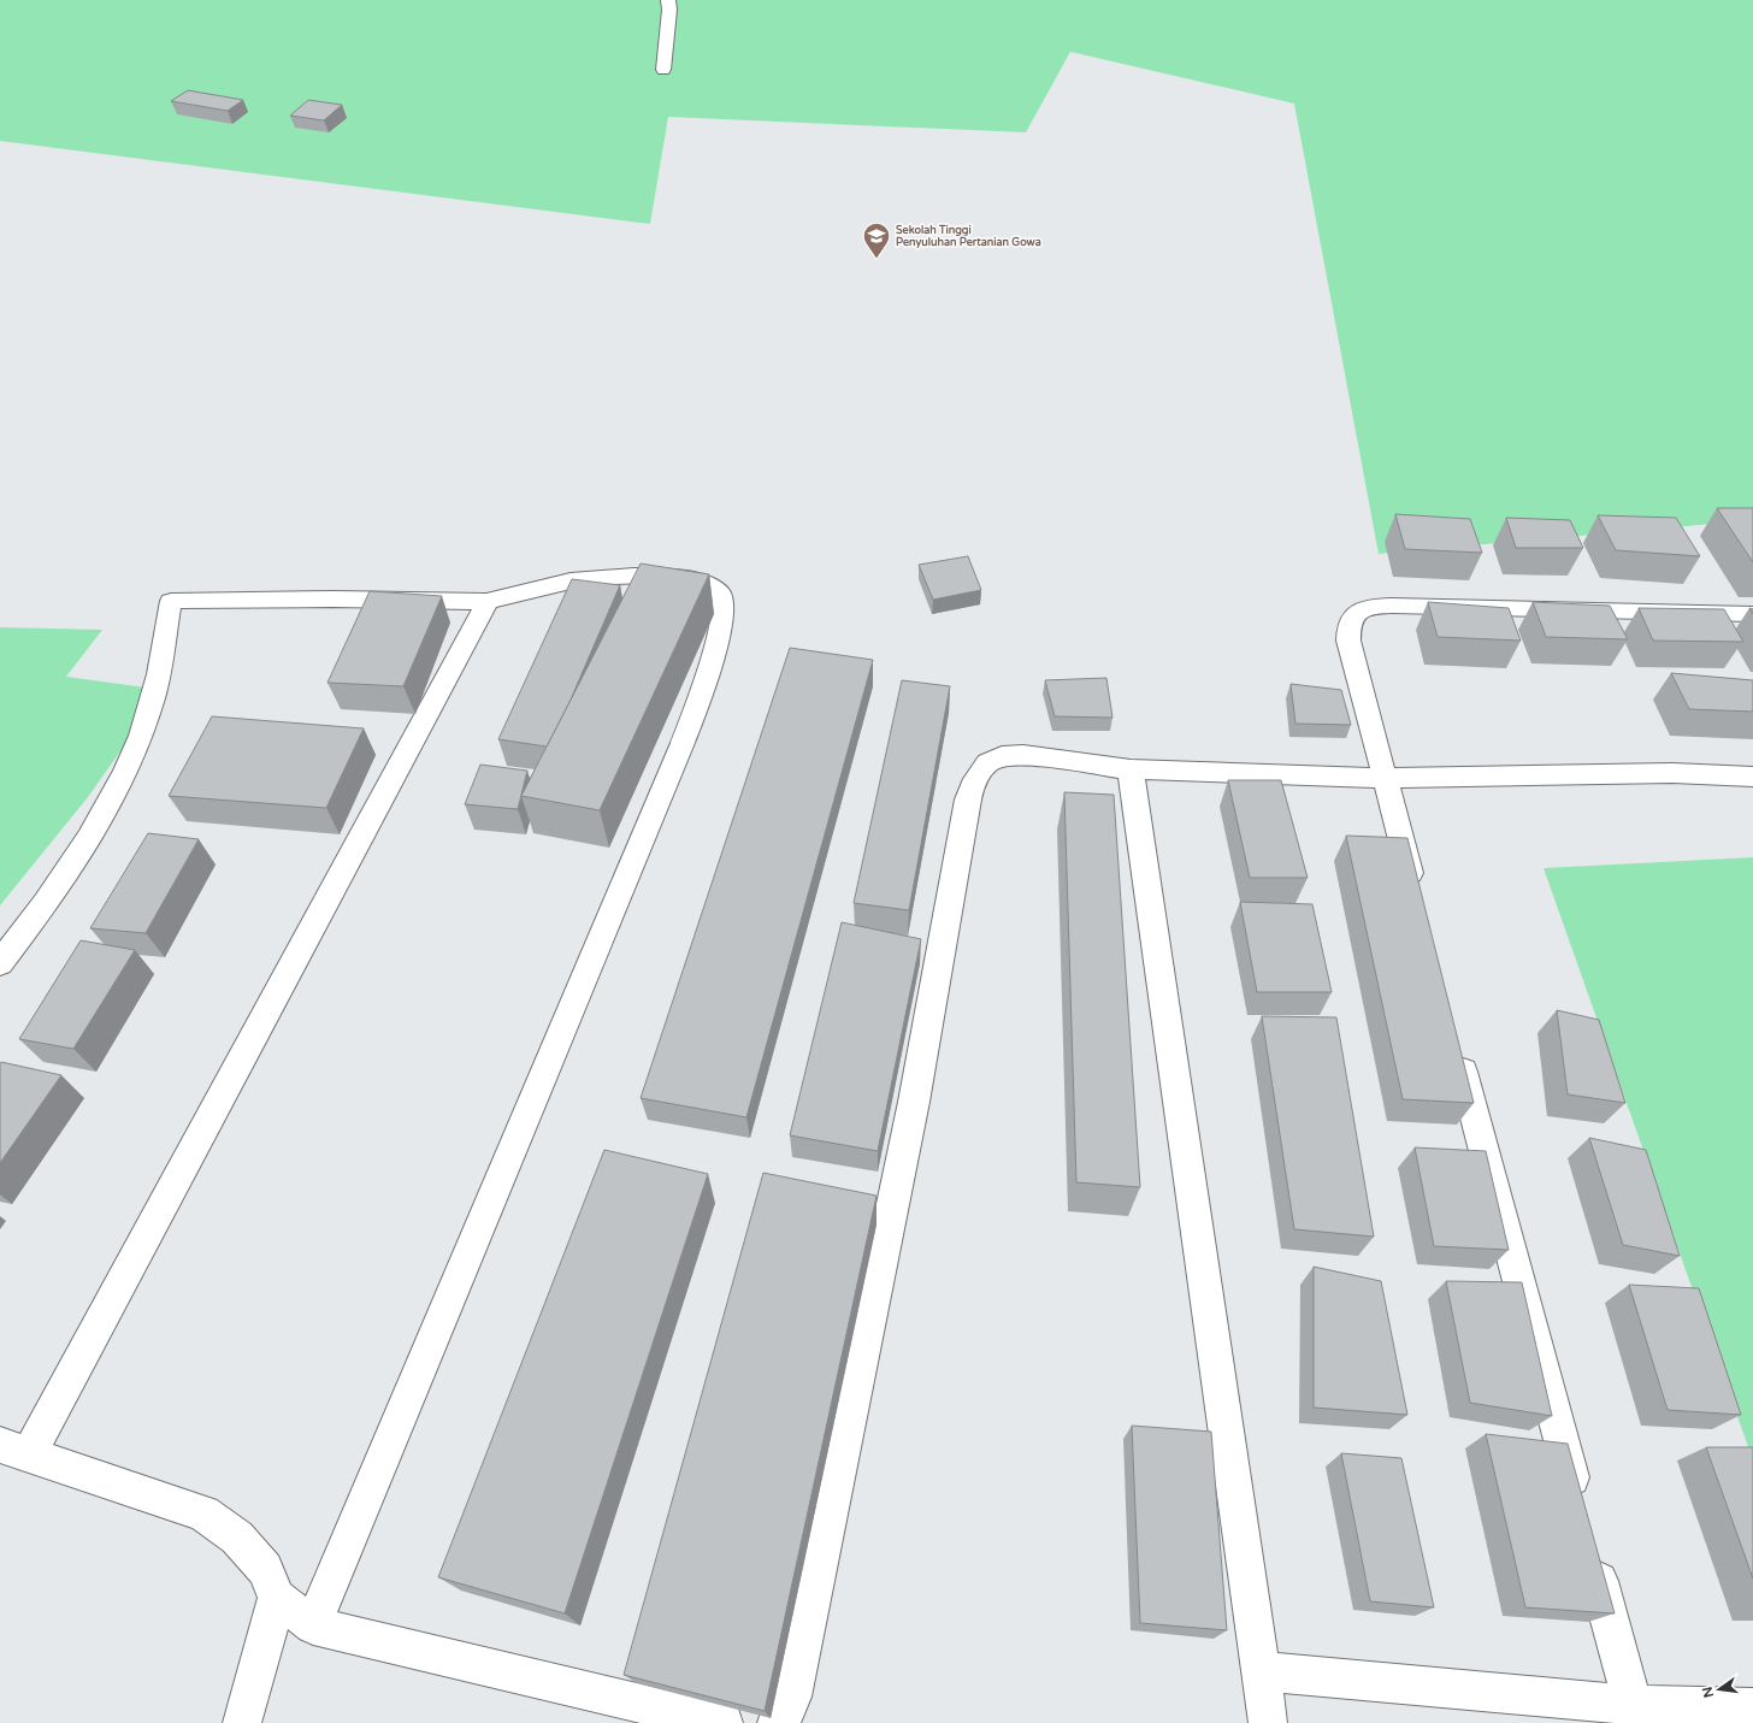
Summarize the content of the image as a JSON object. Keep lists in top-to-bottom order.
{
  "places": {
    "school or university": ["Sekolah Tinggi Penyuluhan Pertanian Gowa"]
  },
  "north": "left"
}
